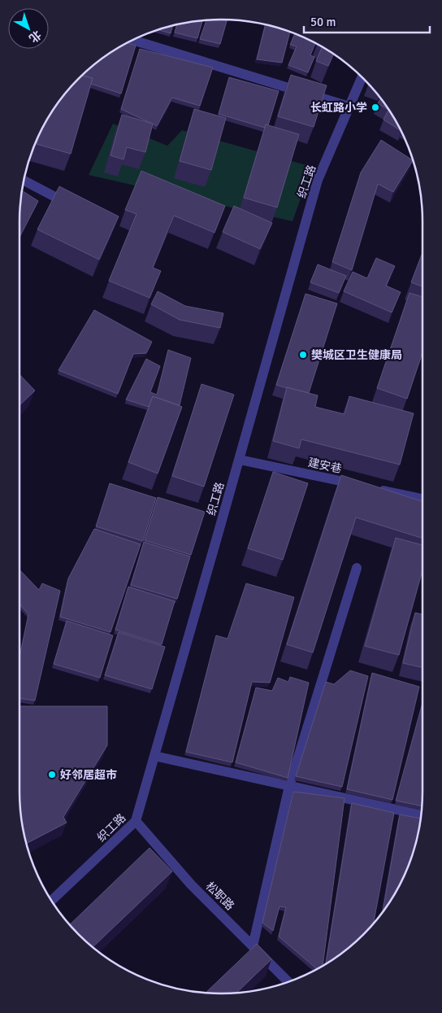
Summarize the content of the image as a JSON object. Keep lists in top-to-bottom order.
{
  "streets": {
    "street": ["织工路", "建安巷", "松职路"]
  },
  "crossings": [
    ["织工路", "建安巷"],
    ["织工路", "松职路"]
  ],
  "places": ["长虹路小学", "樊城区卫生健康局", "好邻居超市"],
  "scale_bar": "50 m",
  "north": "bottom right"
}
